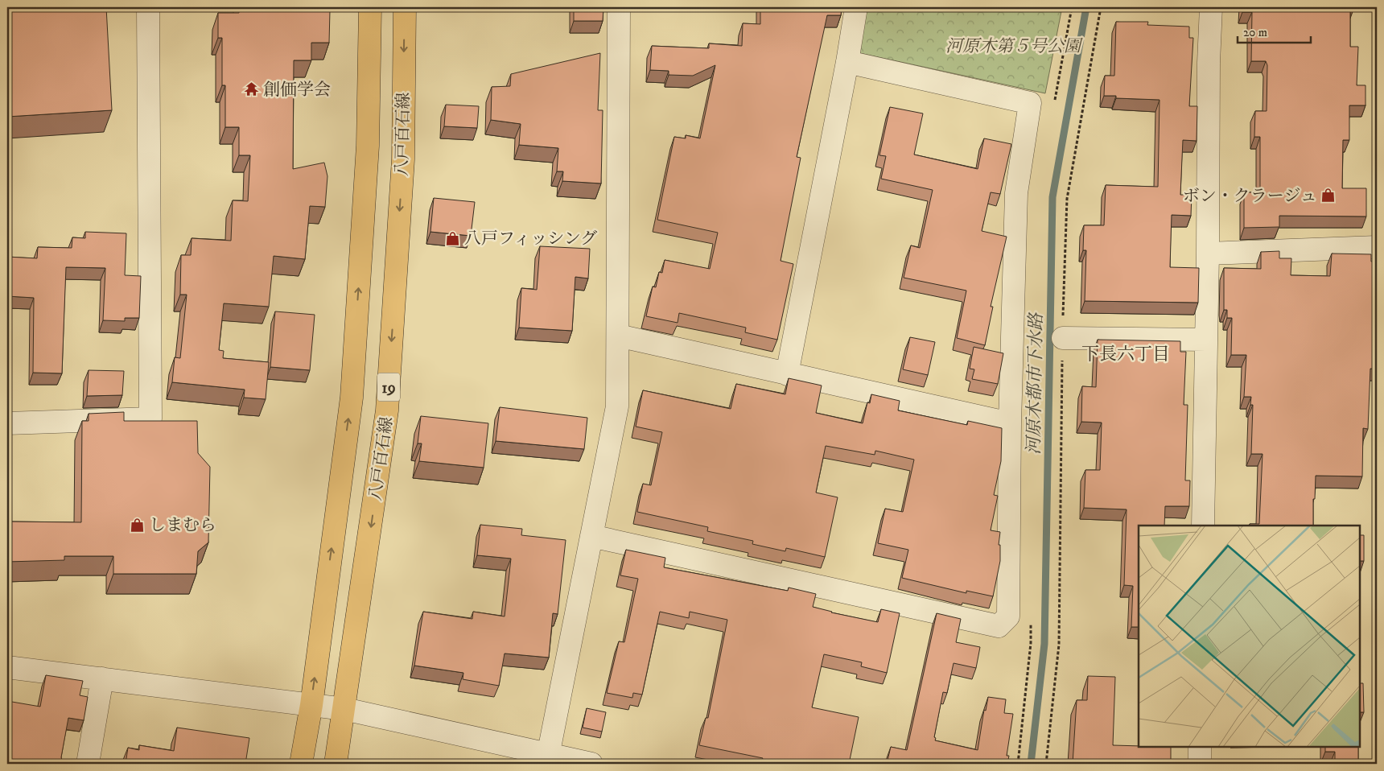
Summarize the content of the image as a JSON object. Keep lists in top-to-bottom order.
{
  "streets": {
    "main road": ["八戸百石線", "19"]
  },
  "districts": ["下長六丁目"],
  "water": ["河原木都市下水路"],
  "parks": ["河原木第５号公園"],
  "places": {
    "temple": ["創価学会"],
    "shop": ["ボン・クラージュ", "八戸フィッシング", "しまむら"]
  },
  "scale_bar": "20 m"
}
